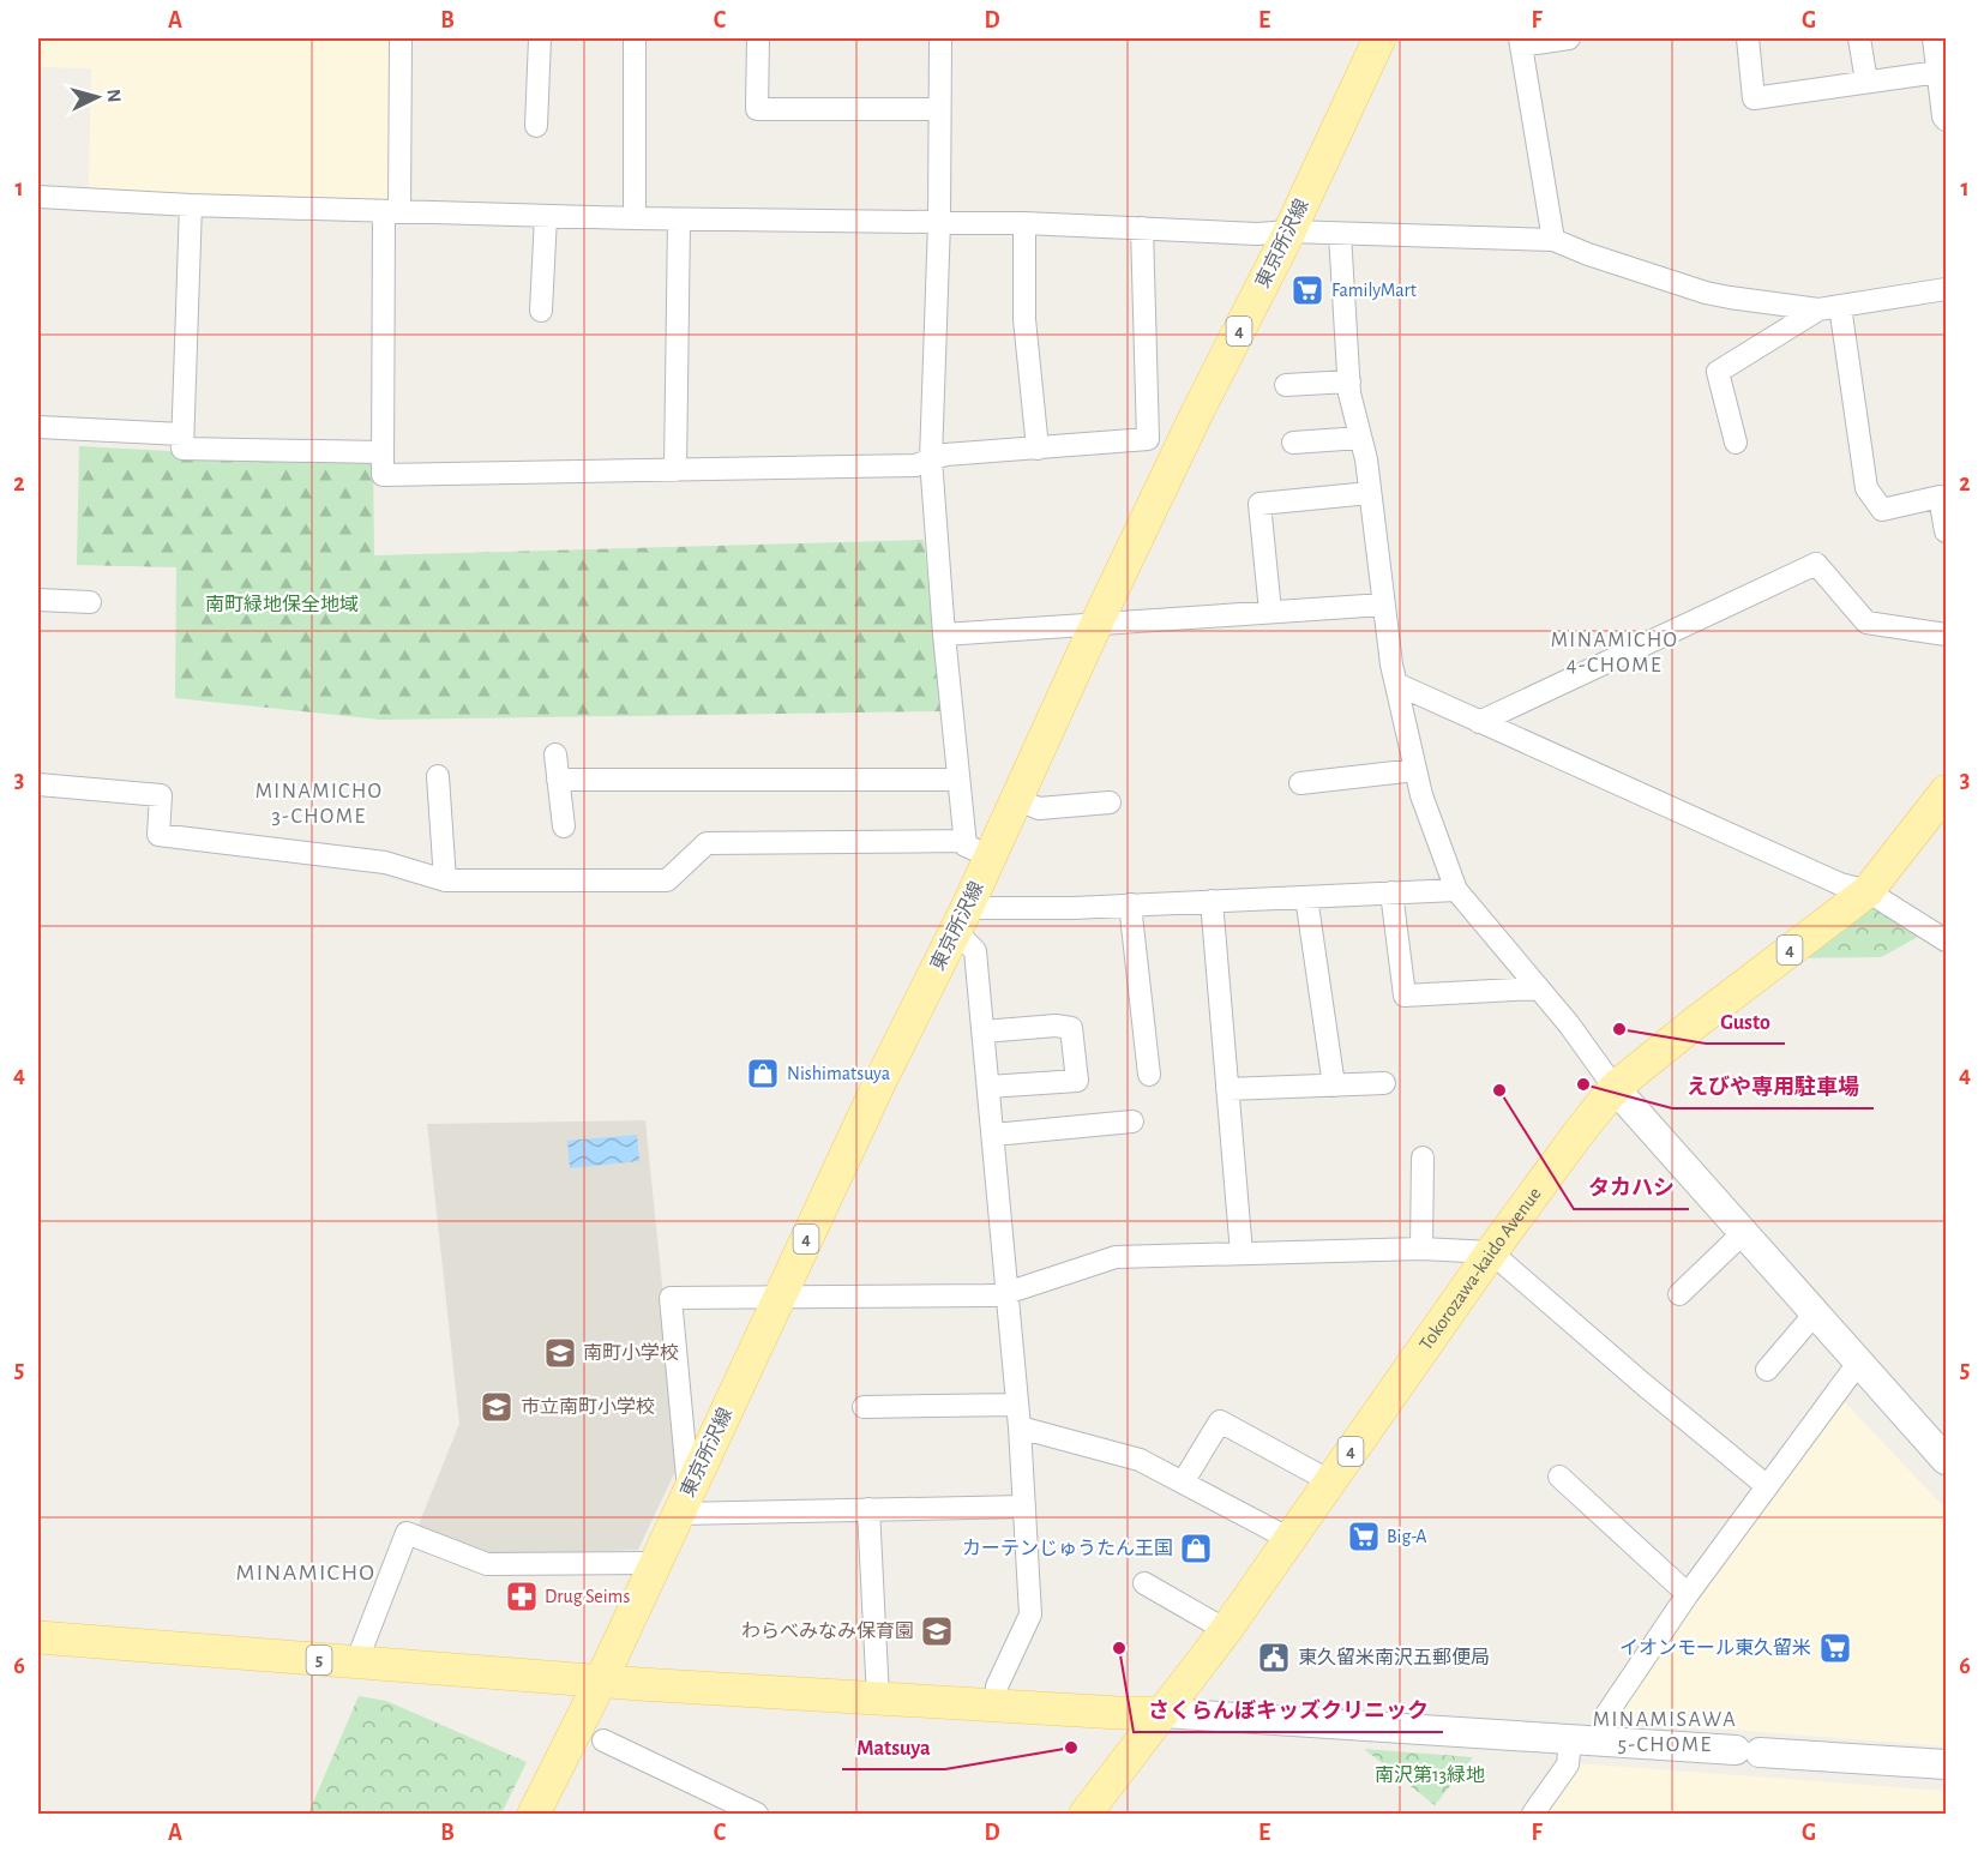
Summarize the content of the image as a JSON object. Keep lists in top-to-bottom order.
{
  "streets": {
    "main road": [
      "東京所沢線",
      "4",
      "Tokorozawa-kaido Avenue",
      "5"
    ]
  },
  "crossings": [
    ["東京所沢線", "5"],
    ["Tokorozawa-kaido Avenue", "5"]
  ],
  "districts": [
    "MINAMICHO 4-CHOME",
    "MINAMICHO 3-CHOME",
    "MINAMICHO",
    "MINAMISAWA 5-CHOME"
  ],
  "parks": ["南町緑地保全地域", "南沢第13緑地"],
  "places": {
    "supermarket": ["FamilyMart", "Big-A", "イオンモール東久留米"],
    "other": [
      "Gusto",
      "えびや専用駐車場",
      "タカハシ",
      "さくらんぼキッズクリニック",
      "Matsuya"
    ],
    "shop": ["Nishimatsuya", "カーテンじゅうたん王国"],
    "school or university": ["南町小学校", "市立南町小学校", "わらべみなみ保育園"],
    "pharmacy": ["Drug Seims"],
    "public building": ["東久留米南沢五郵便局"]
  },
  "north": "right",
  "grid": {
    "columns": [
      "A",
      "B",
      "C",
      "D",
      "E",
      "F",
      "G"
    ],
    "rows": [
      "1",
      "2",
      "3",
      "4",
      "5",
      "6"
    ]
  }
}
